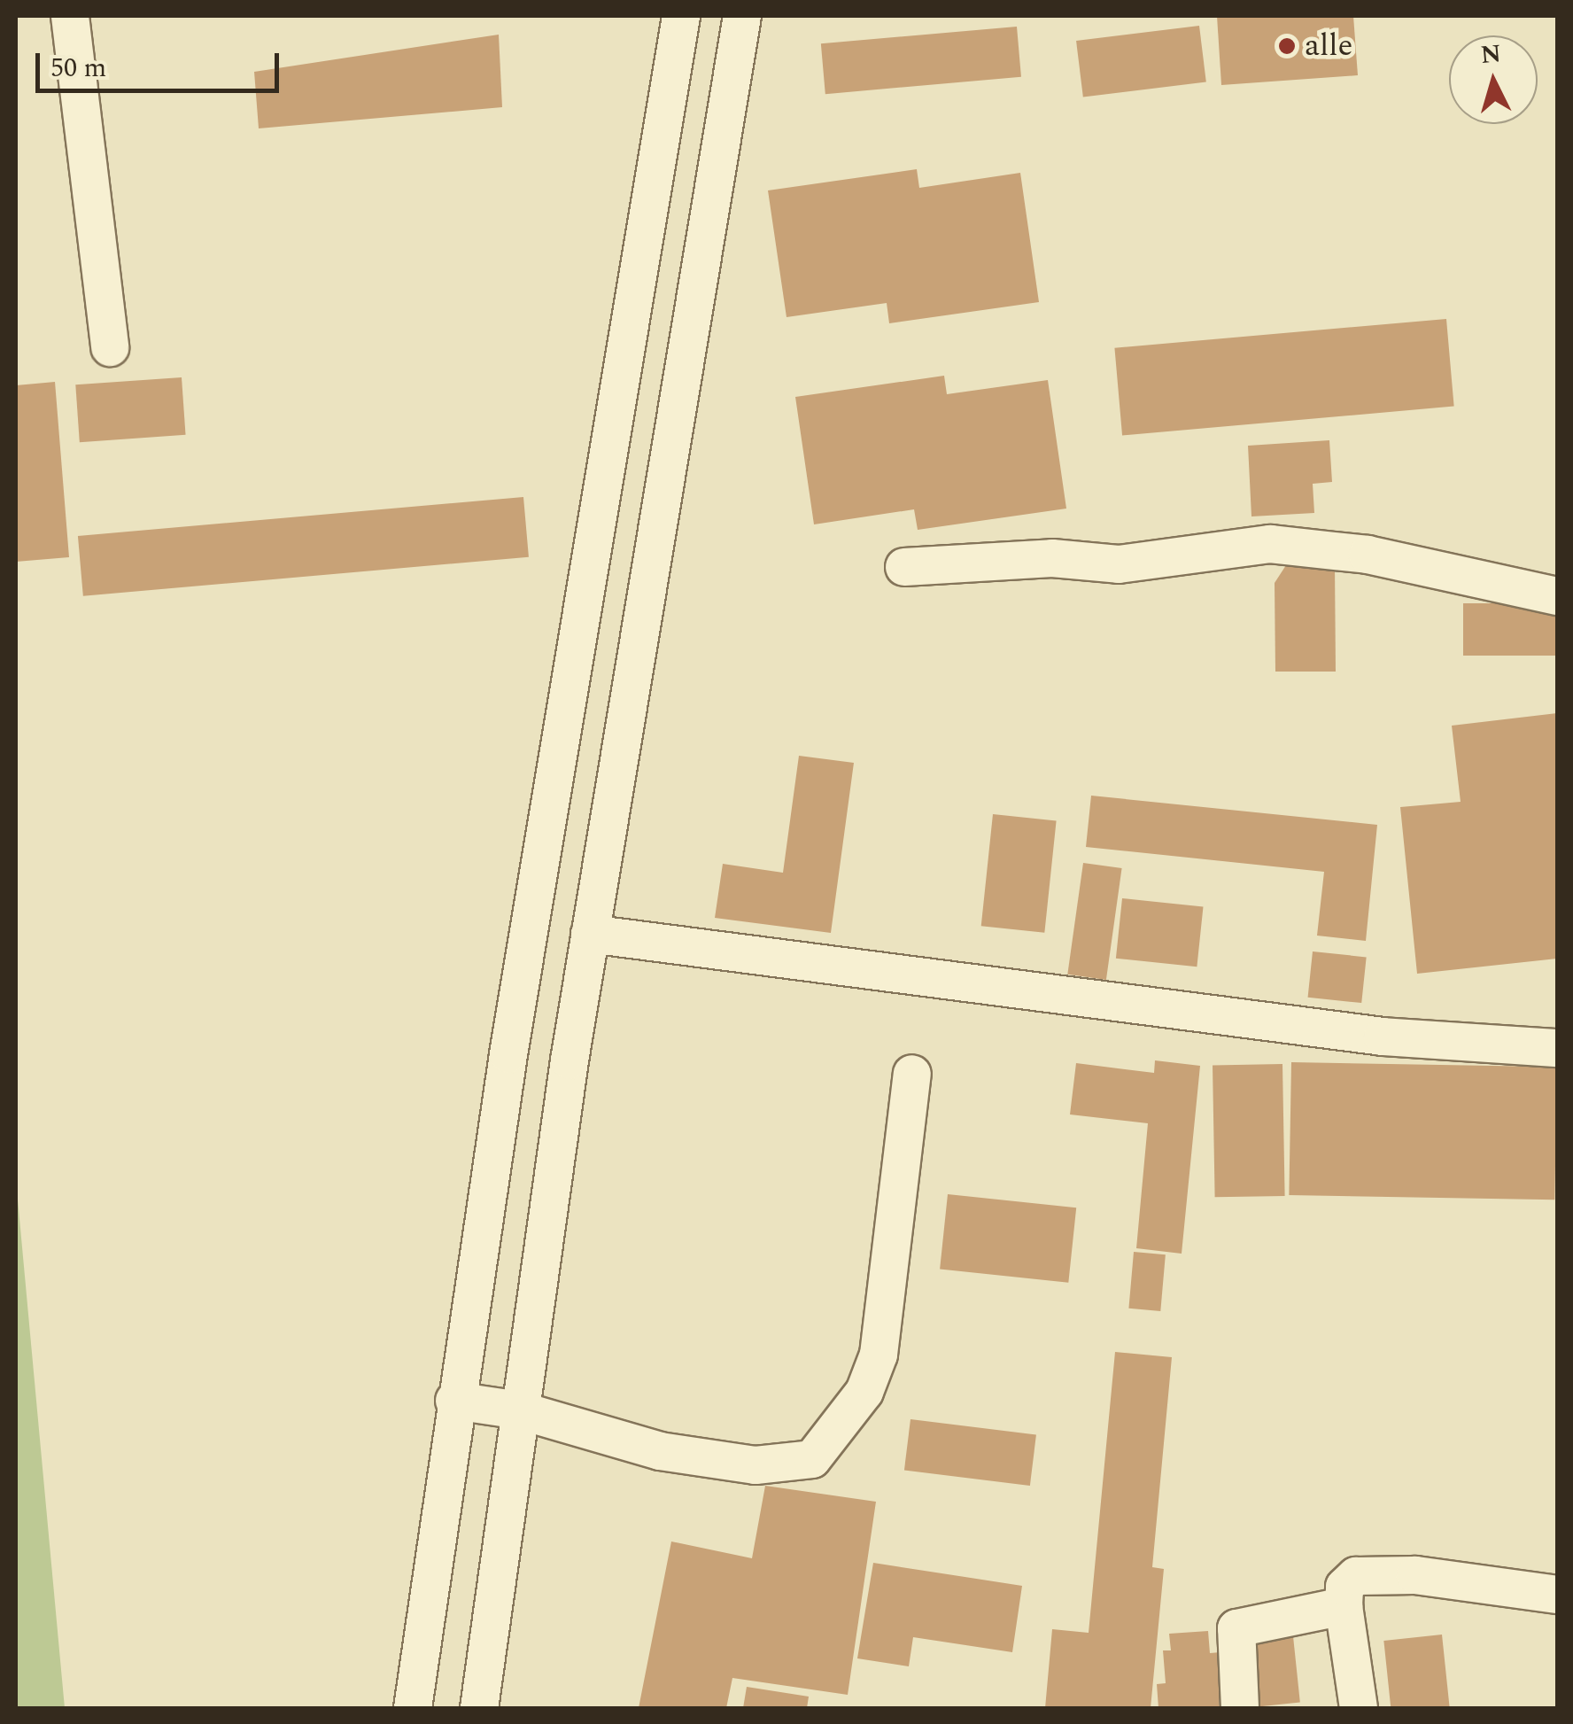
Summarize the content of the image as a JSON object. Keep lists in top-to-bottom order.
{
  "places": ["alle"],
  "scale_bar": "50 m",
  "north": "top"
}
